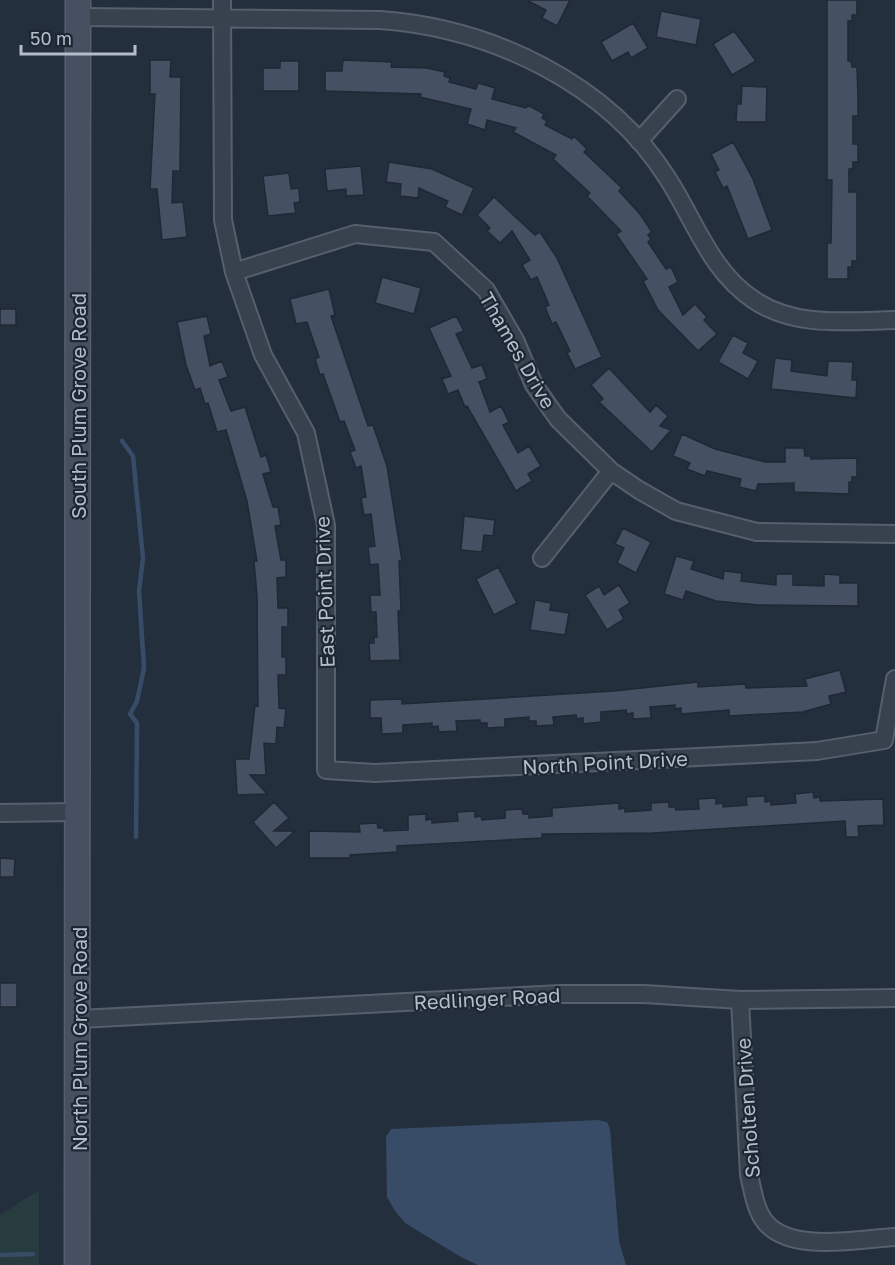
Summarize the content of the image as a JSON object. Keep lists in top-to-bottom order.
{
  "streets": {
    "street": [
      "Thames Drive",
      "South Plum Grove Road",
      "East Point Drive",
      "North Point Drive",
      "Redlinger Road",
      "North Plum Grove Road",
      "Scholten Drive"
    ]
  },
  "crossings": [
    ["Thames Drive", "East Point Drive"],
    ["South Plum Grove Road", "North Plum Grove Road"],
    ["East Point Drive", "North Point Drive"],
    ["Redlinger Road", "North Plum Grove Road"],
    ["Redlinger Road", "Scholten Drive"]
  ],
  "scale_bar": "50 m"
}
